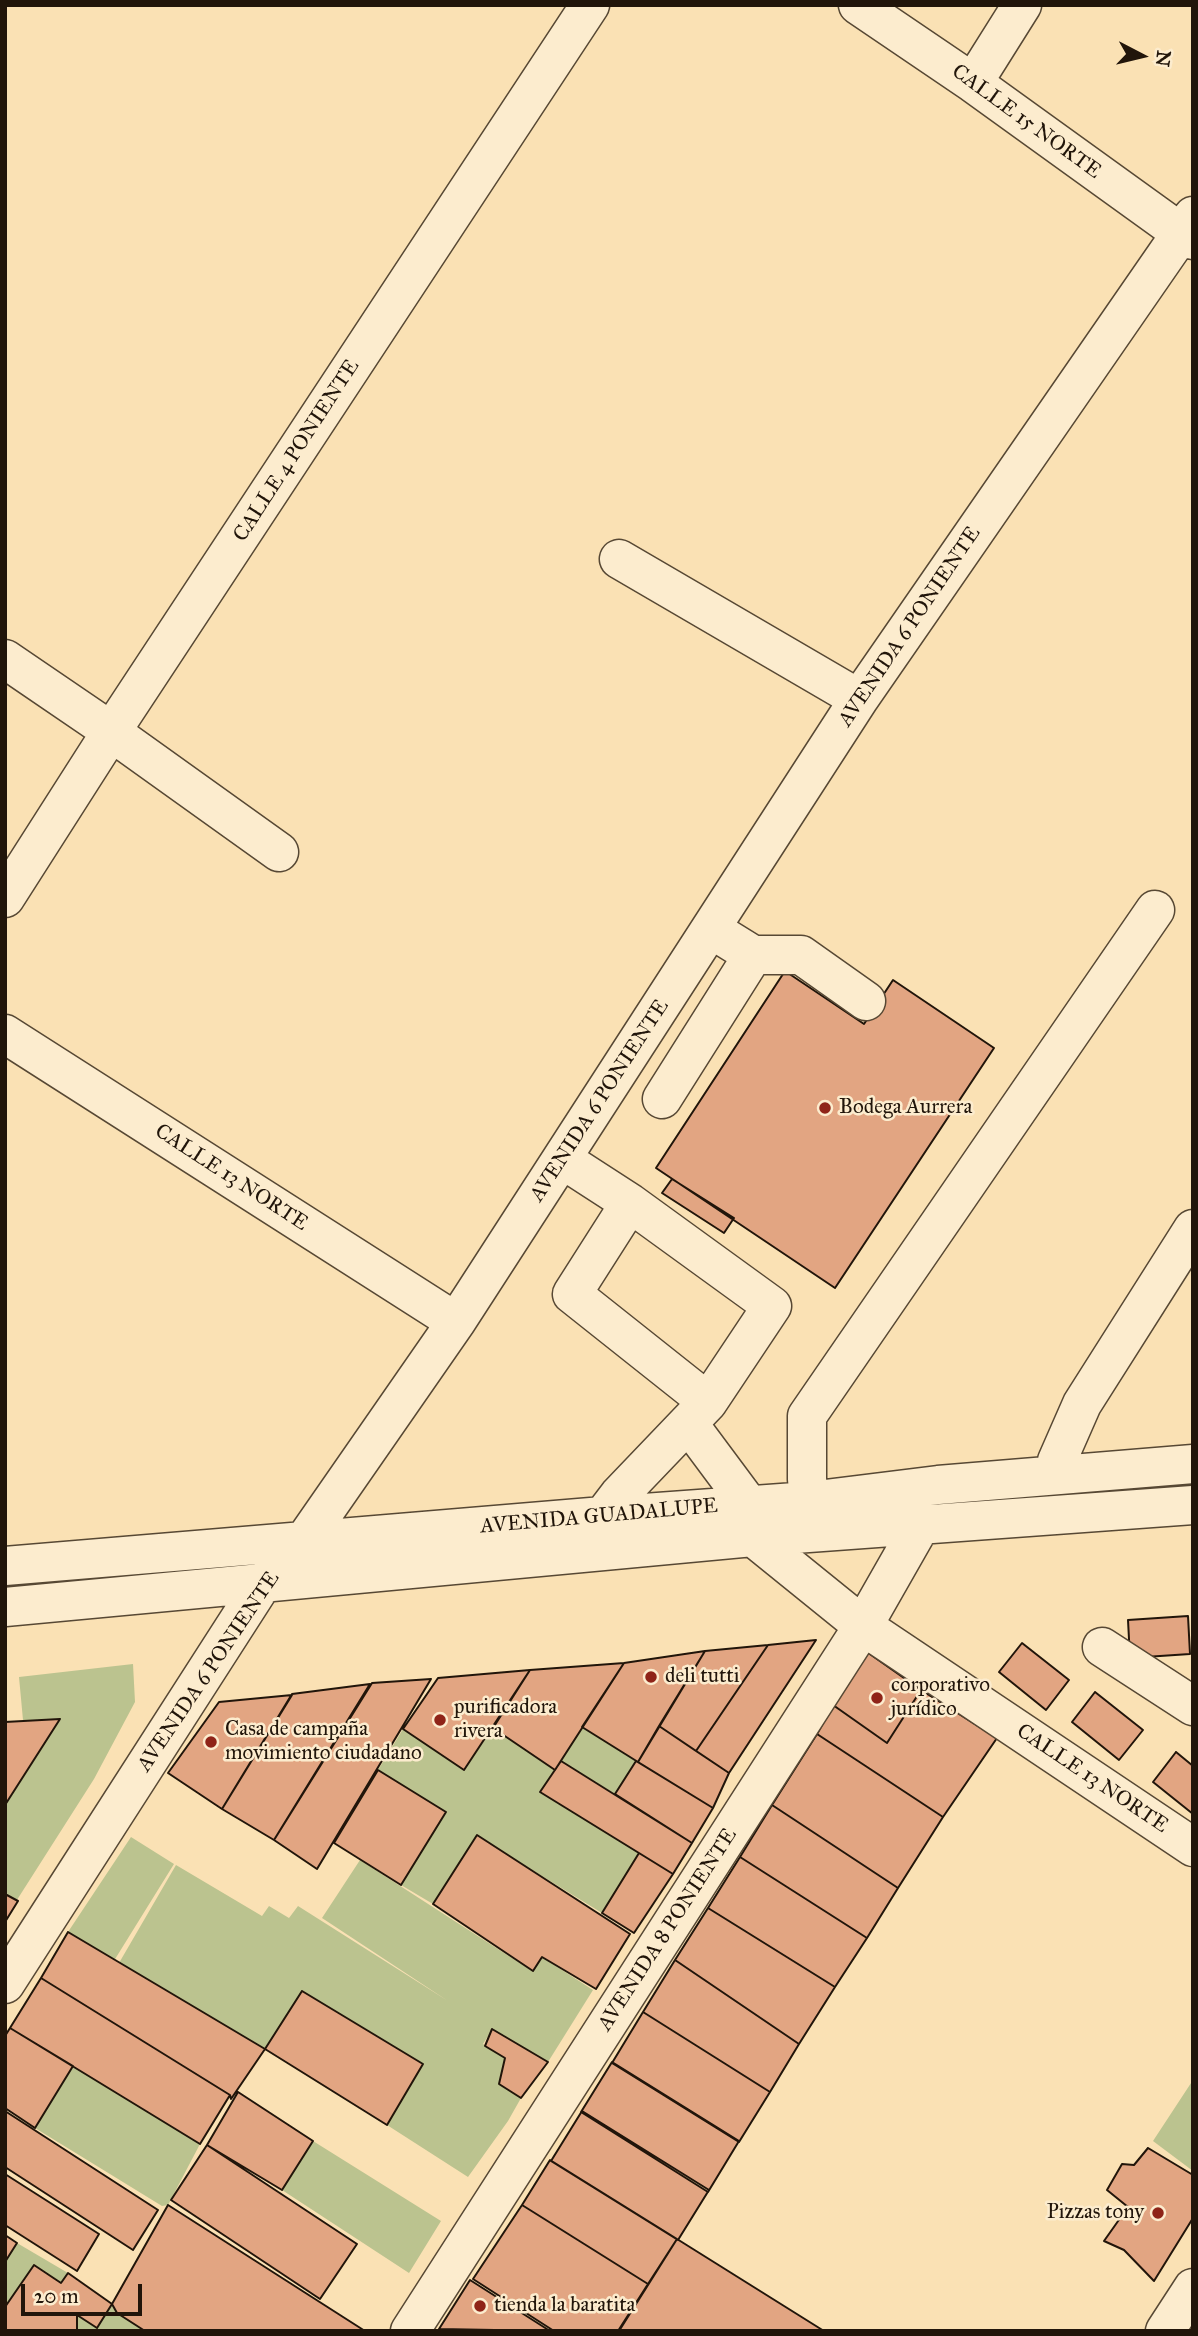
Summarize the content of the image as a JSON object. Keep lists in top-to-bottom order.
{
  "streets": {
    "street": [
      "CALLE 15 NORTE",
      "CALLE 4 PONIENTE",
      "AVENIDA 6 PONIENTE",
      "CALLE 13 NORTE",
      "AVENIDA GUADALUPE",
      "AVENIDA 8 PONIENTE"
    ]
  },
  "crossings": [
    ["CALLE 15 NORTE", "AVENIDA 6 PONIENTE"],
    ["AVENIDA 6 PONIENTE", "CALLE 13 NORTE"],
    ["AVENIDA 6 PONIENTE", "AVENIDA GUADALUPE"],
    ["CALLE 13 NORTE", "AVENIDA GUADALUPE"],
    ["CALLE 13 NORTE", "AVENIDA 8 PONIENTE"],
    ["AVENIDA GUADALUPE", "AVENIDA 8 PONIENTE"]
  ],
  "places": [
    "Bodega Aurrera",
    "deli tutti",
    "corporativo jurídico",
    "purificadora rivera",
    "Casa de campaña movimiento ciudadano",
    "Pizzas tony",
    "tienda la baratita"
  ],
  "scale_bar": "20 m",
  "north": "right"
}
